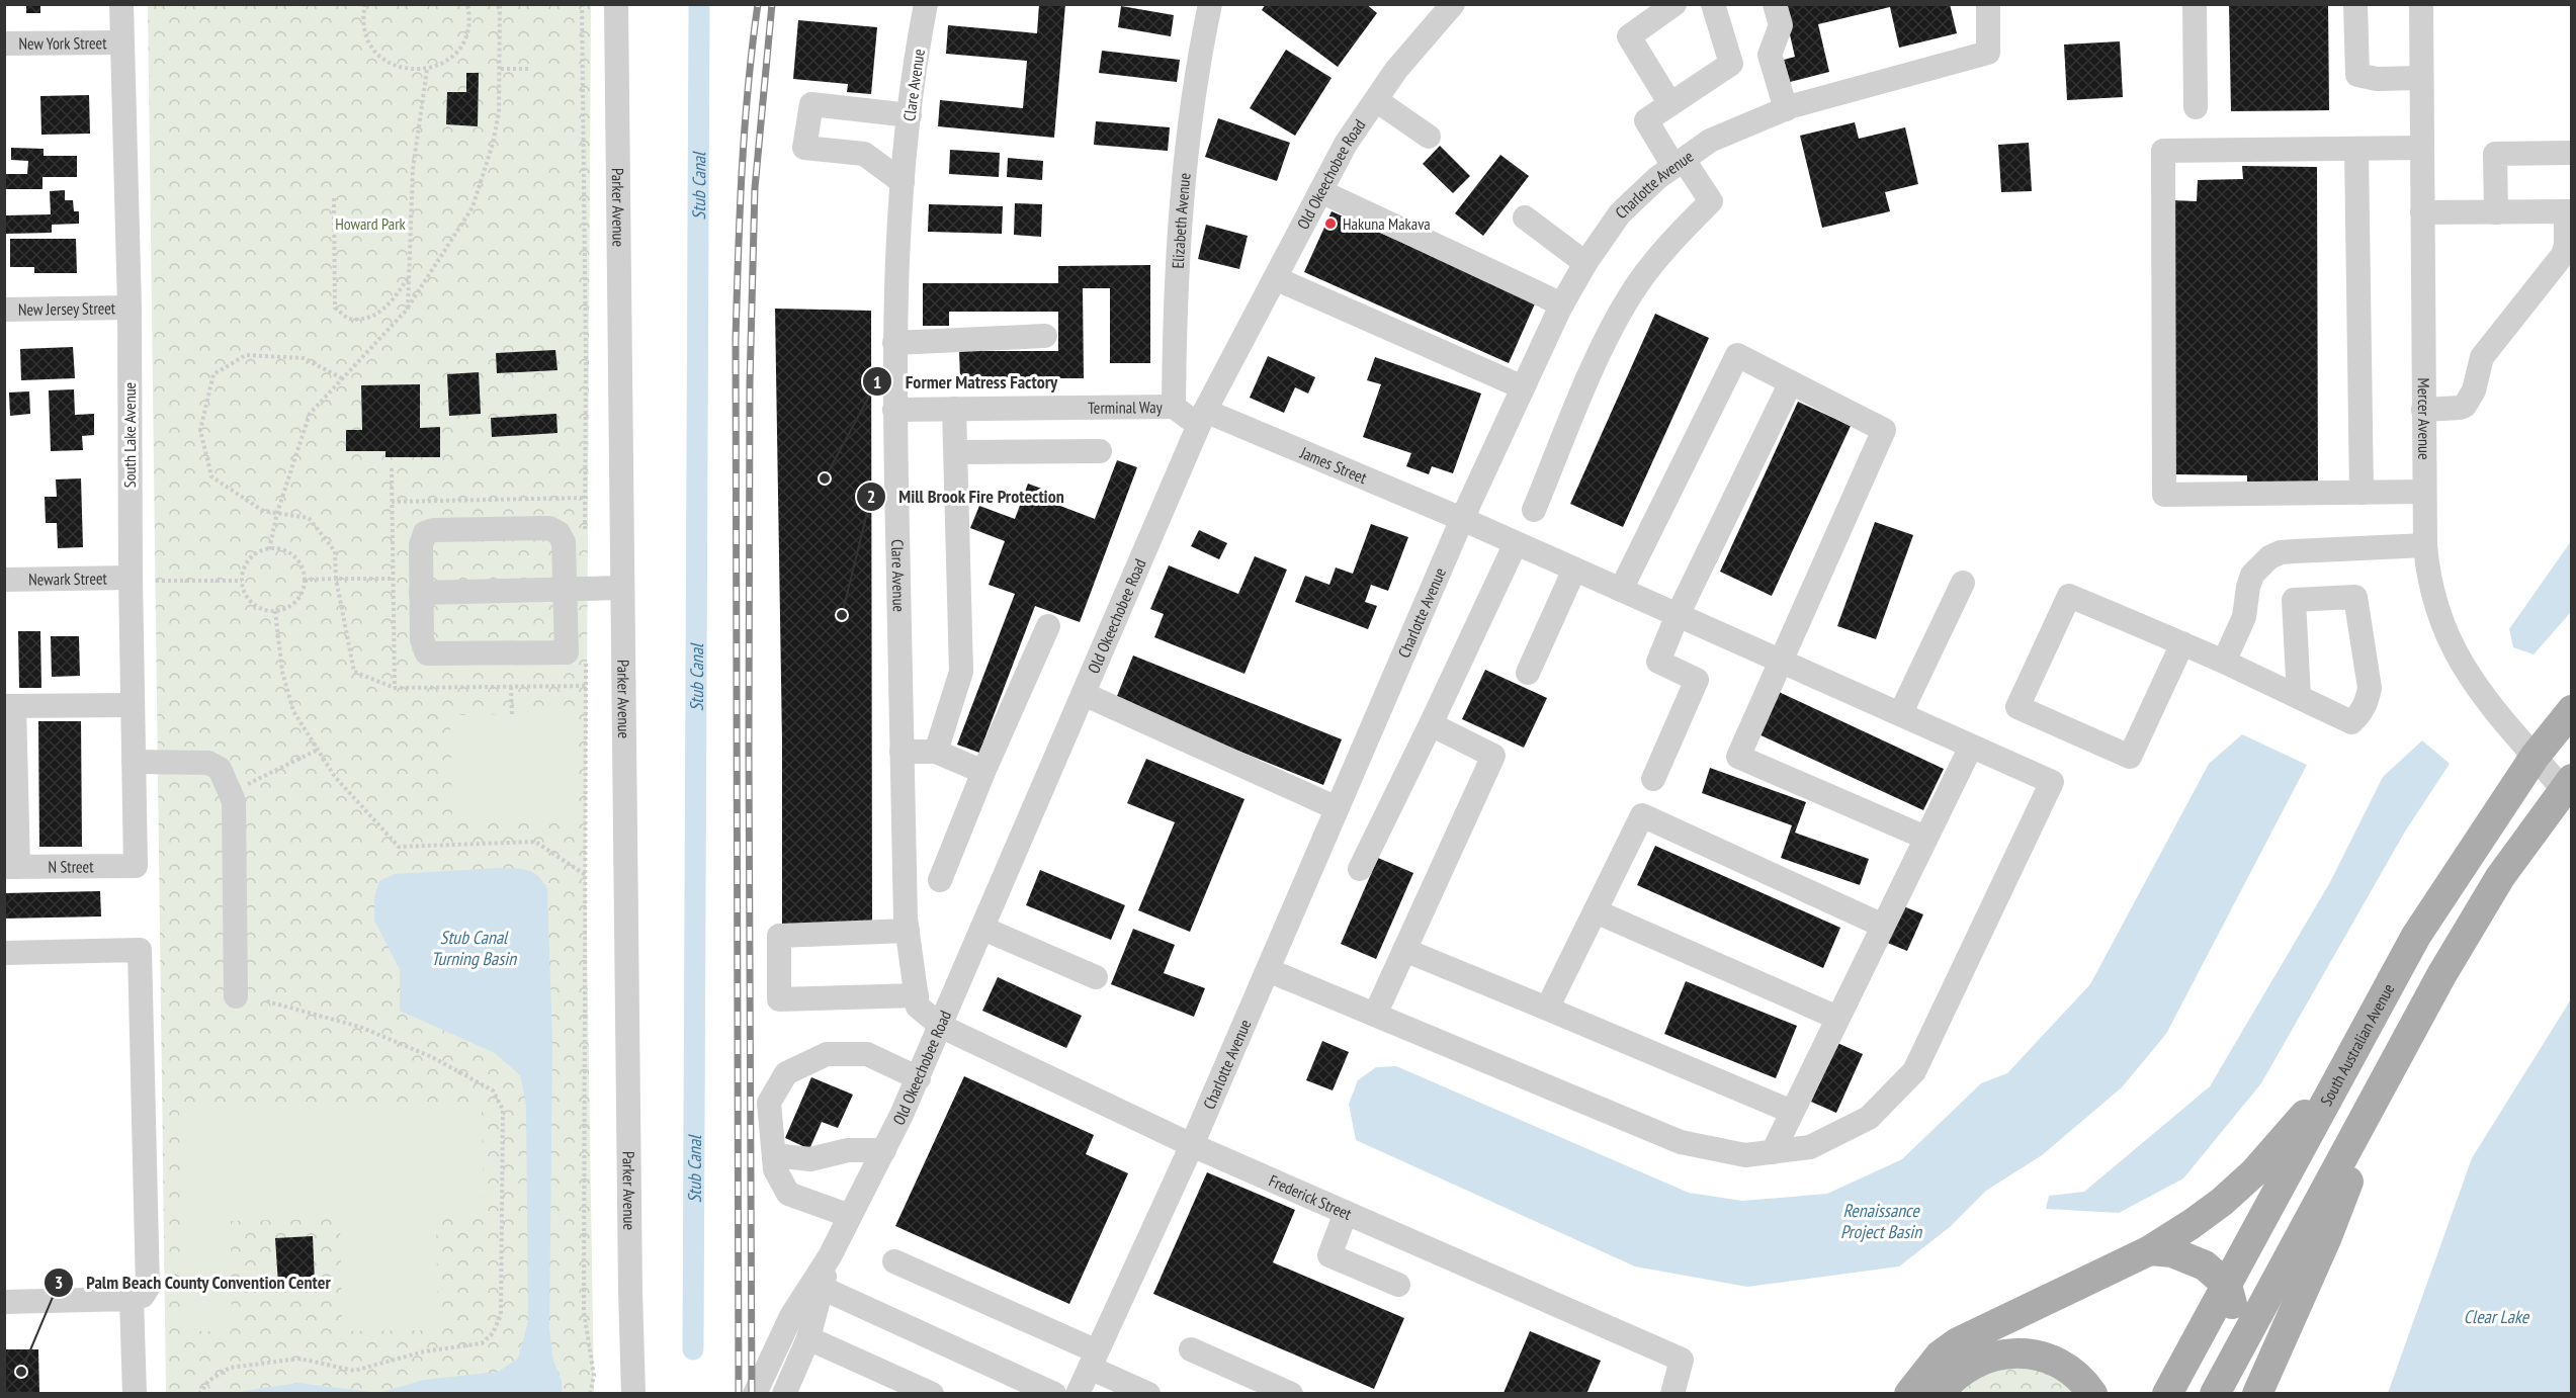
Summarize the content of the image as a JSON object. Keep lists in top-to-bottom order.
{
  "streets": {
    "main road": ["South Australian Avenue"],
    "street": [
      "New York Street",
      "Clare Avenue",
      "Old Okeechobee Road",
      "Charlotte Avenue",
      "Parker Avenue",
      "Elizabeth Avenue",
      "New Jersey Street",
      "Terminal Way",
      "Mercer Avenue",
      "South Lake Avenue",
      "James Street",
      "Newark Street",
      "N Street",
      "Frederick Street"
    ]
  },
  "crossings": [
    ["New York Street", "South Lake Avenue"],
    ["Clare Avenue", "Old Okeechobee Road"],
    ["Clare Avenue", "Terminal Way"],
    ["Clare Avenue", "Frederick Street"],
    ["Old Okeechobee Road", "James Street"],
    ["Old Okeechobee Road", "Frederick Street"],
    ["Charlotte Avenue", "James Street"],
    ["Charlotte Avenue", "Frederick Street"],
    ["Elizabeth Avenue", "Terminal Way"],
    ["New Jersey Street", "South Lake Avenue"],
    ["Mercer Avenue", "South Australian Avenue"],
    ["South Lake Avenue", "Newark Street"],
    ["South Lake Avenue", "N Street"]
  ],
  "water": [
    "Stub Canal",
    "Stub Canal Turning Basin",
    "Renaissance Project Basin",
    "Clear Lake"
  ],
  "parks": ["Howard Park"],
  "places": [
    "Hakuna Makava",
    "Former Matress Factory",
    "Mill Brook Fire Protection",
    "Palm Beach County Convention Center"
  ]
}
